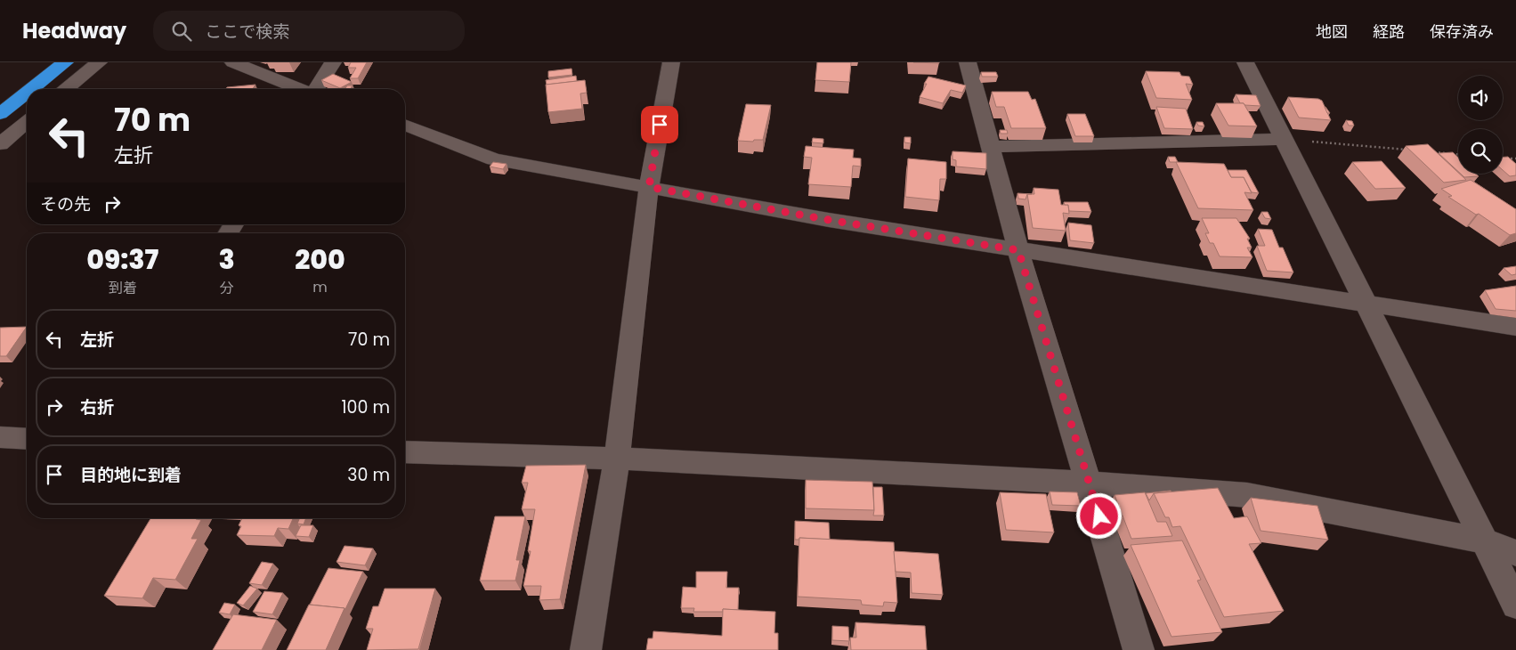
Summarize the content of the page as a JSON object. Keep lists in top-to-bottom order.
{
  "page": {
    "header": "Headway",
    "search": "ここで検索",
    "nav": ["地図", "経路", "保存済み"],
    "turn": ["70 m", "左折"],
    "then": "その先",
    "eta": [
      "09:37",
      "到着",
      "3",
      "分",
      "200",
      "m"
    ],
    "list": [
      {
        "name": "左折",
        "value": "70 m"
      },
      {
        "name": "右折",
        "value": "100 m"
      },
      {
        "name": "目的地に到着",
        "value": "30 m"
      }
    ]
  }
}
